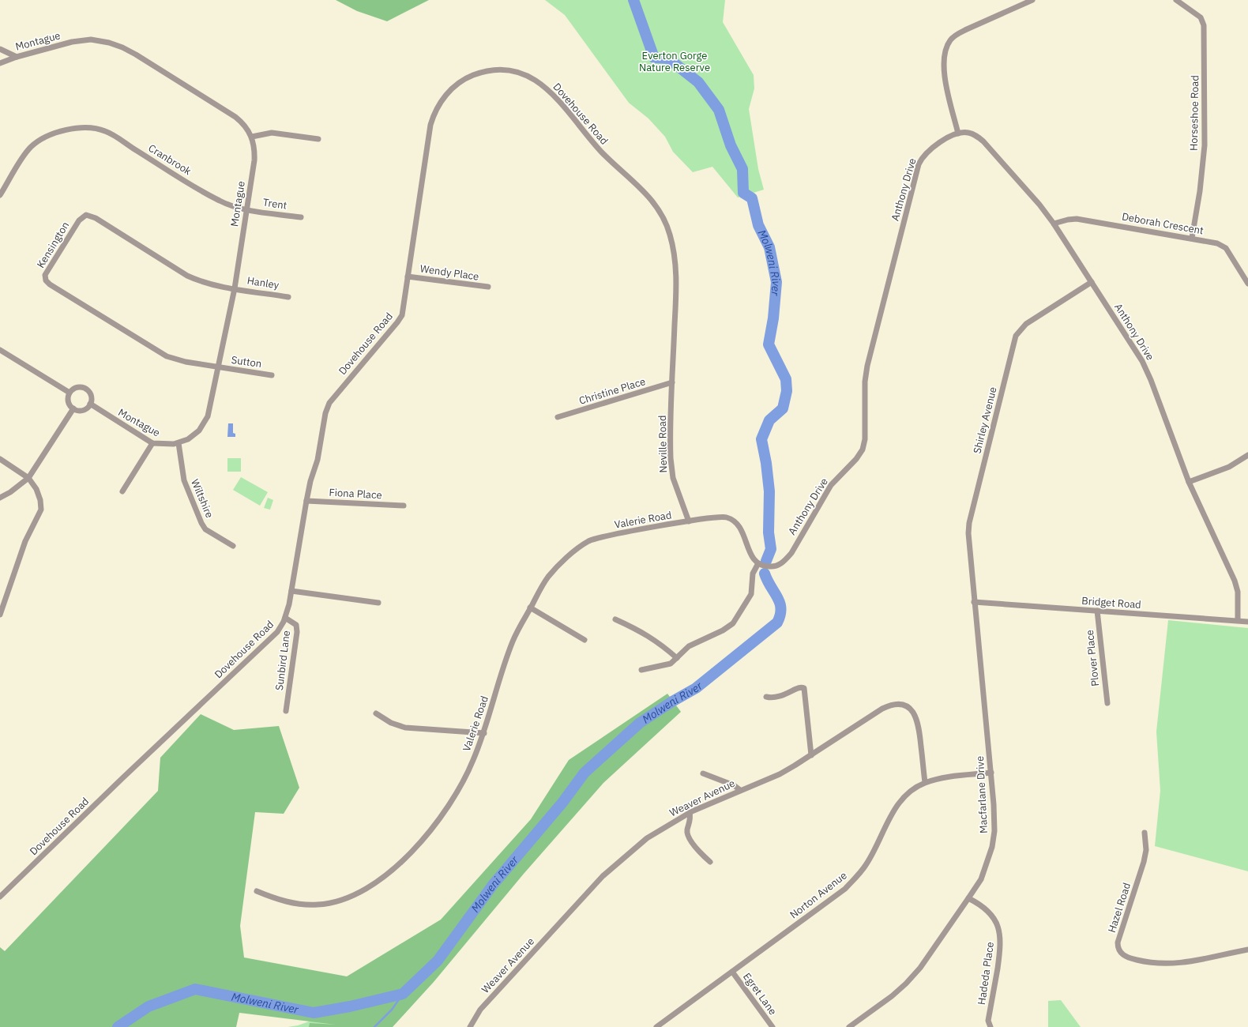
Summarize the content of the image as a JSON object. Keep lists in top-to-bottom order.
{
  "streets": {
    "street": [
      "Montague",
      "Horseshoe Road",
      "Dovehouse Road",
      "Cranbrook",
      "Anthony Drive",
      "Trent",
      "Deborah Crescent",
      "Kensington",
      "Wendy Place",
      "Hanley",
      "Sutton",
      "Christine Place",
      "Shirley Avenue",
      "Neville Road",
      "Fiona Place",
      "Wiltshire",
      "Valerie Road",
      "Bridget Road",
      "Plover Place",
      "Sunbird Lane",
      "Macfarlane Drive",
      "Weaver Avenue",
      "Norton Avenue",
      "Hazel Road",
      "Hadeda Place",
      "Egret Lane"
    ]
  },
  "crossings": [
    ["Montague", "Cranbrook"],
    ["Montague", "Trent"],
    ["Montague", "Kensington"],
    ["Montague", "Hanley"],
    ["Montague", "Sutton"],
    ["Montague", "Wiltshire"],
    ["Horseshoe Road", "Deborah Crescent"],
    ["Dovehouse Road", "Wendy Place"],
    ["Dovehouse Road", "Christine Place"],
    ["Dovehouse Road", "Neville Road"],
    ["Dovehouse Road", "Fiona Place"],
    ["Dovehouse Road", "Sunbird Lane"],
    ["Cranbrook", "Trent"],
    ["Anthony Drive", "Deborah Crescent"],
    ["Anthony Drive", "Shirley Avenue"],
    ["Anthony Drive", "Bridget Road"],
    ["Kensington", "Hanley"],
    ["Kensington", "Sutton"],
    ["Christine Place", "Neville Road"],
    ["Shirley Avenue", "Bridget Road"],
    ["Shirley Avenue", "Macfarlane Drive"],
    ["Neville Road", "Valerie Road"],
    ["Bridget Road", "Plover Place"],
    ["Bridget Road", "Macfarlane Drive"],
    ["Macfarlane Drive", "Norton Avenue"],
    ["Macfarlane Drive", "Hadeda Place"],
    ["Weaver Avenue", "Norton Avenue"],
    ["Norton Avenue", "Egret Lane"]
  ],
  "water": ["Molweni River"],
  "parks": ["Everton Gorge Nature Reserve"]
}
